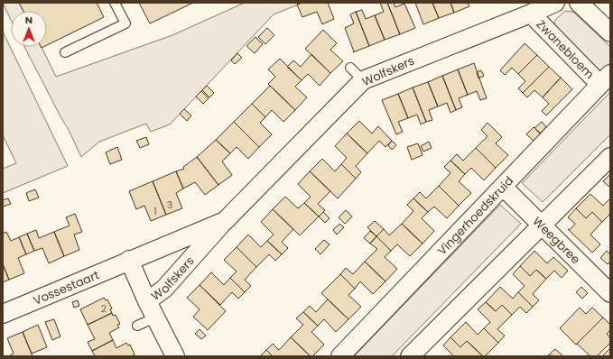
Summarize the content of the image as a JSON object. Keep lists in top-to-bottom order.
{
  "streets": {
    "street": [
      "Zwanebloem",
      "Wolfskers",
      "Vingerhoedskruid",
      "Weegbree",
      "Vossestaart"
    ]
  },
  "crossings": [
    ["Zwanebloem", "Wolfskers"],
    ["Zwanebloem", "Vingerhoedskruid"],
    ["Wolfskers", "Vossestaart"],
    ["Vingerhoedskruid", "Weegbree"]
  ],
  "house_numbers": ["3", "1", "2"],
  "north": "top"
}
